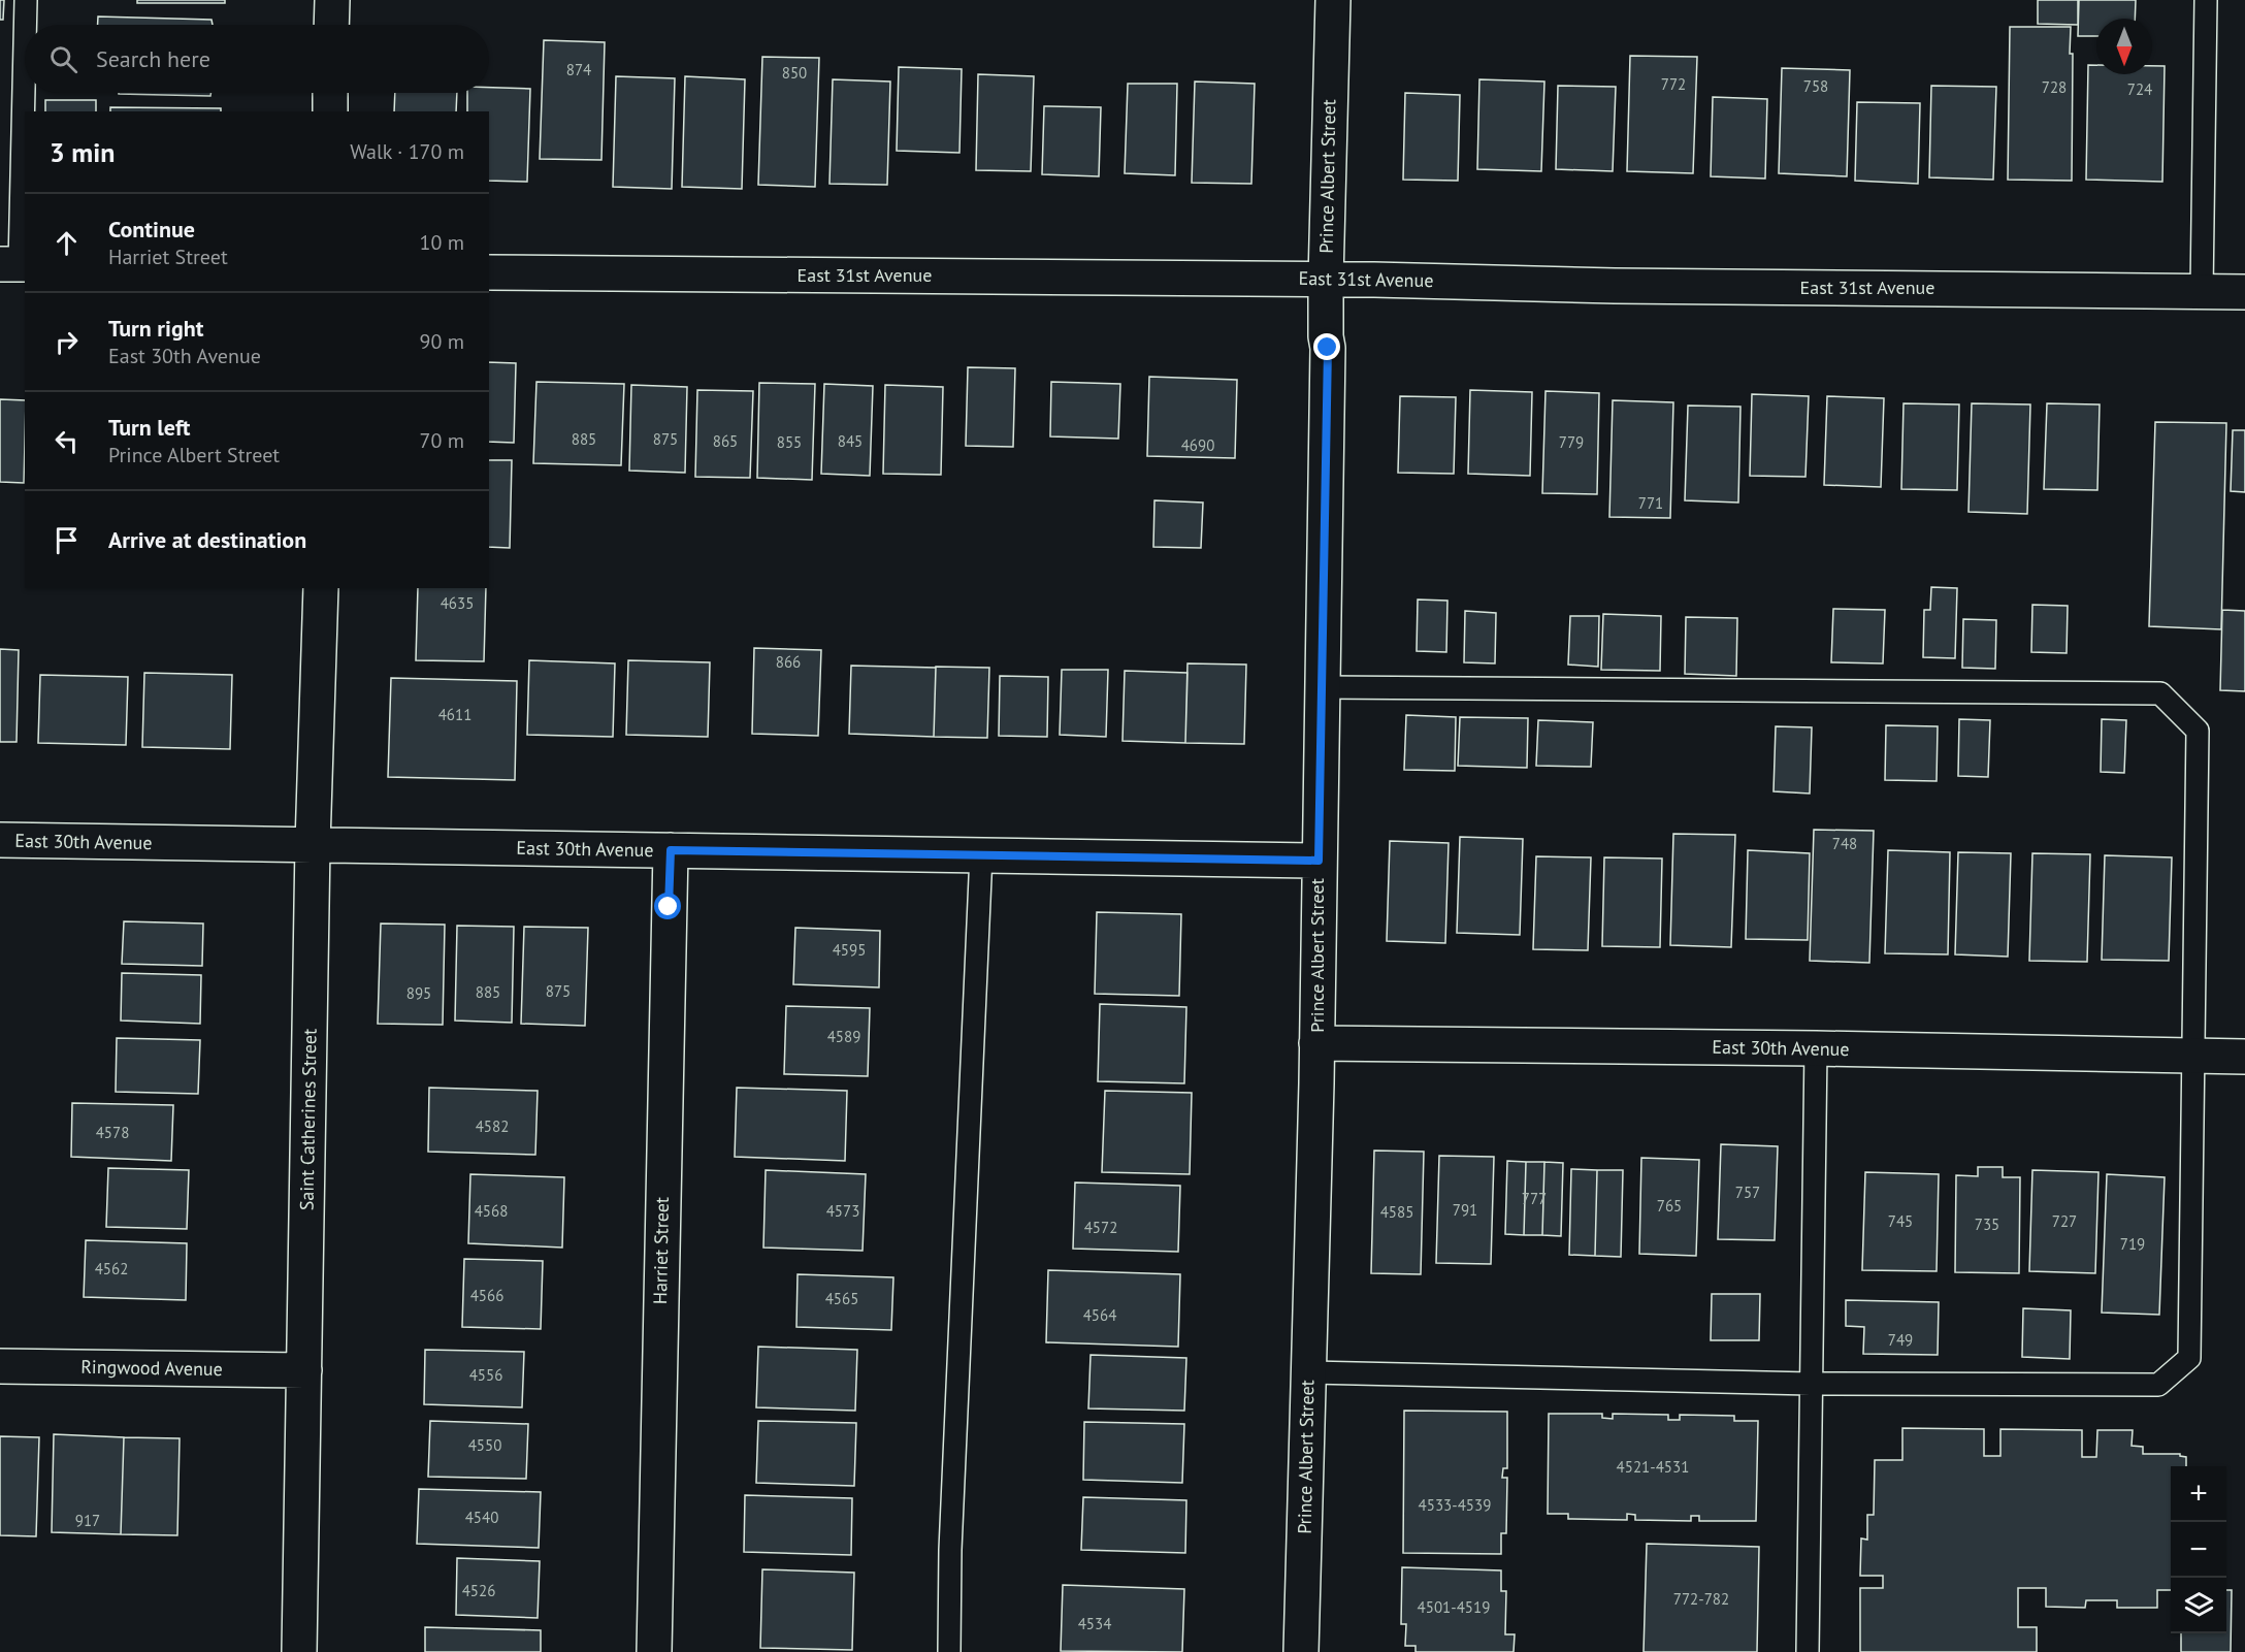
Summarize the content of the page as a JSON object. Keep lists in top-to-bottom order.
{
  "streets": {
    "street": [
      "Prince Albert Street",
      "East 31st Avenue",
      "East 30th Avenue",
      "Saint Catherines Street",
      "Harriet Street",
      "Ringwood Avenue"
    ]
  },
  "crossings": [
    ["Prince Albert Street", "East 31st Avenue"],
    ["Prince Albert Street", "East 30th Avenue"],
    ["East 30th Avenue", "Saint Catherines Street"],
    ["East 30th Avenue", "Harriet Street"],
    ["Saint Catherines Street", "Ringwood Avenue"]
  ],
  "house_numbers": [
    "874",
    "850",
    "772",
    "758",
    "728",
    "724",
    "885",
    "875",
    "865",
    "845",
    "855",
    "779",
    "4690",
    "771",
    "4635",
    "866",
    "4611",
    "748",
    "4595",
    "875",
    "885",
    "895",
    "4589",
    "4582",
    "4578",
    "757",
    "777",
    "765",
    "791",
    "4568",
    "4573",
    "4585",
    "745",
    "727",
    "735",
    "4572",
    "719",
    "4562",
    "4566",
    "4565",
    "4564",
    "749",
    "4556",
    "4550",
    "4521-4531",
    "4533-4539",
    "4540",
    "917",
    "4526",
    "772-782",
    "4501-4519",
    "4534"
  ],
  "north": "bottom",
  "page": {
    "search": "Search here",
    "heading": ["3 min", "Walk · 170 m"],
    "list": [
      ["Continue", "Harriet Street", "10 m"],
      ["Turn right", "East 30th Avenue", "90 m"],
      ["Turn left", "Prince Albert Street", "70 m"],
      "Arrive at destination"
    ],
    "map_buttons": ["+", "−"]
  }
}
